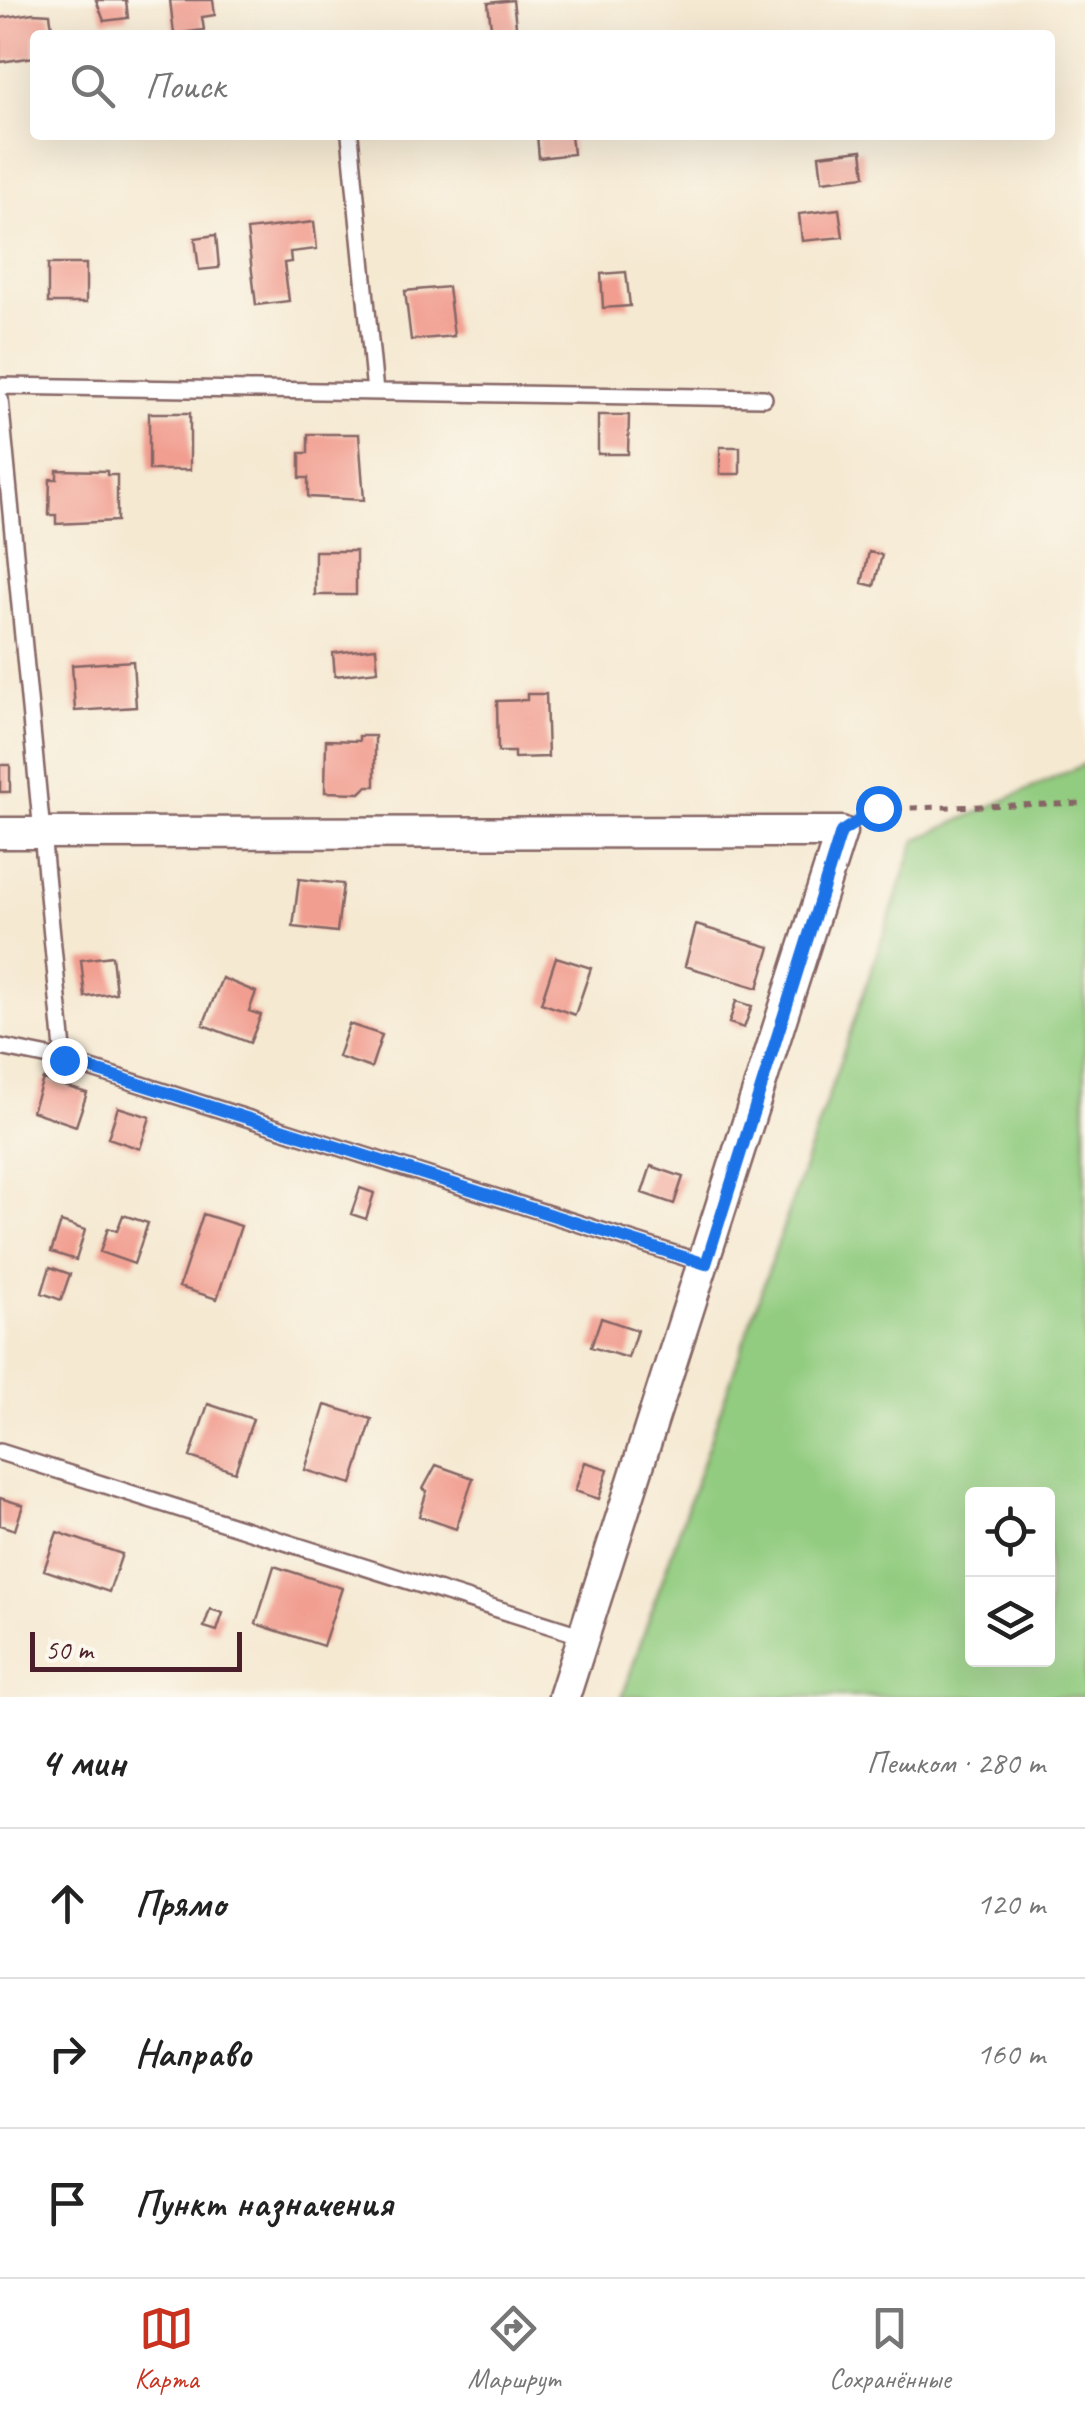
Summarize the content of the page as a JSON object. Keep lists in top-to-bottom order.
{
  "scale_bar": "50 m",
  "page": {
    "search": "Поиск",
    "scale": "50 m",
    "heading": ["4 мин", "Пешком · 280 m"],
    "list": [
      ["Прямо", "120 m"],
      ["Направо", "160 m"],
      "Пункт назначения"
    ],
    "nav": ["Карта", "Маршрут", "Сохранённые"]
  }
}
